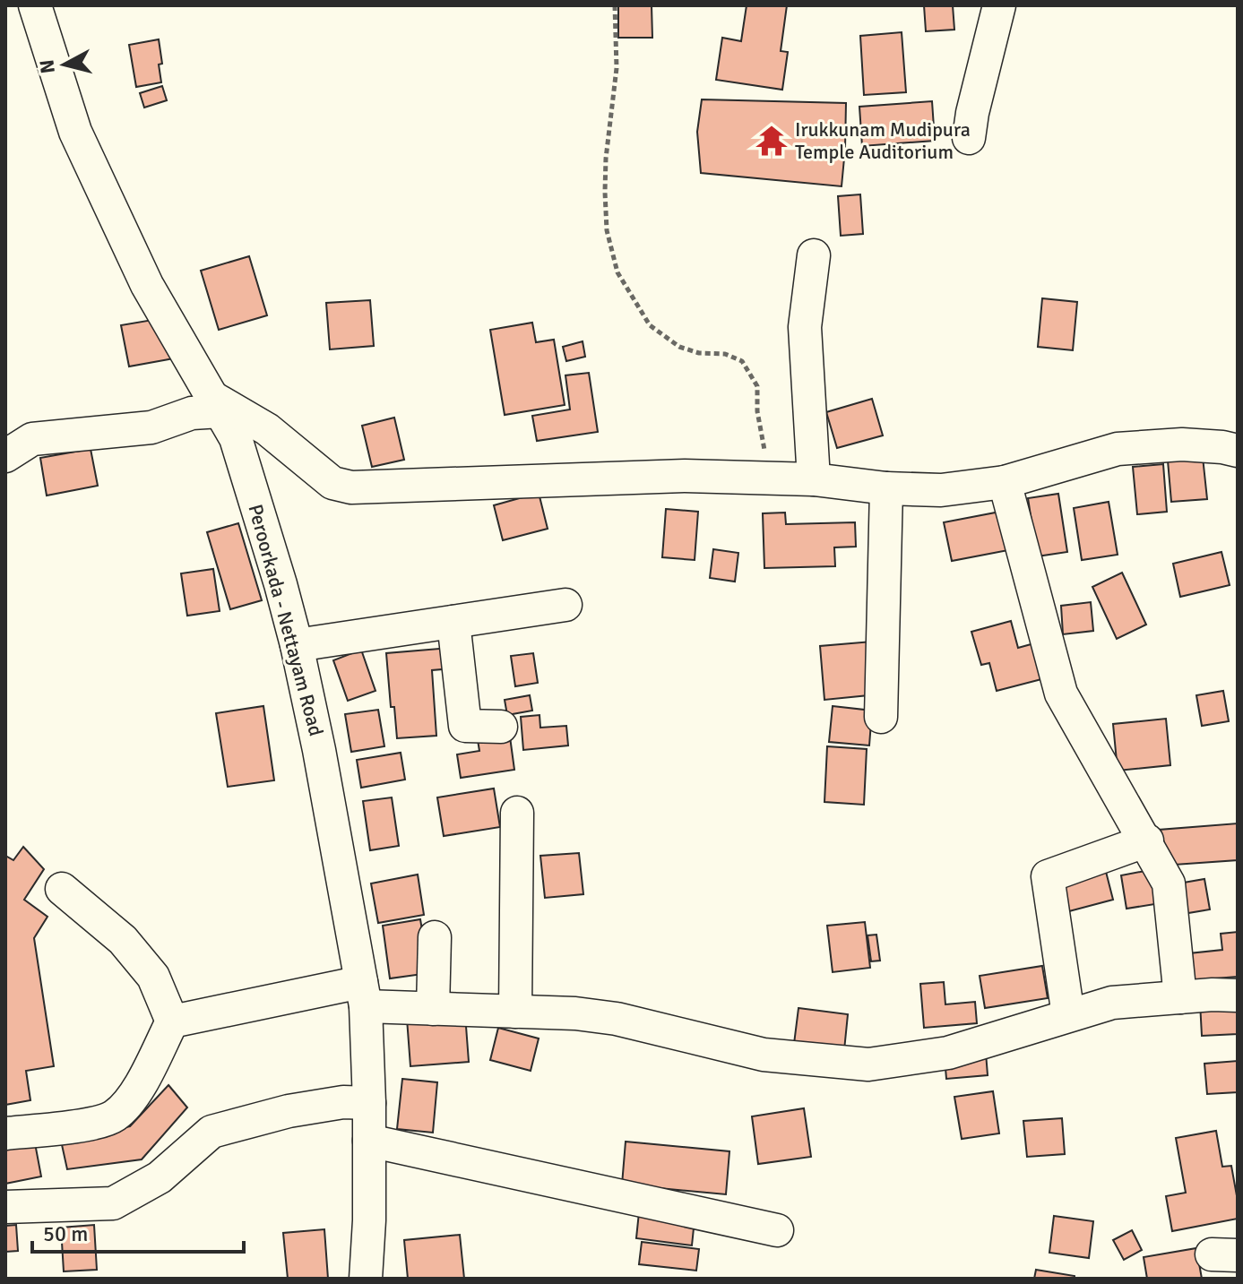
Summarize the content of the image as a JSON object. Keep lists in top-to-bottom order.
{
  "streets": {
    "street": ["Peroorkada - Nettayam Road"]
  },
  "places": {
    "temple": ["Irukkunam Mudipura Temple Auditorium"]
  },
  "scale_bar": "50 m",
  "north": "left"
}
